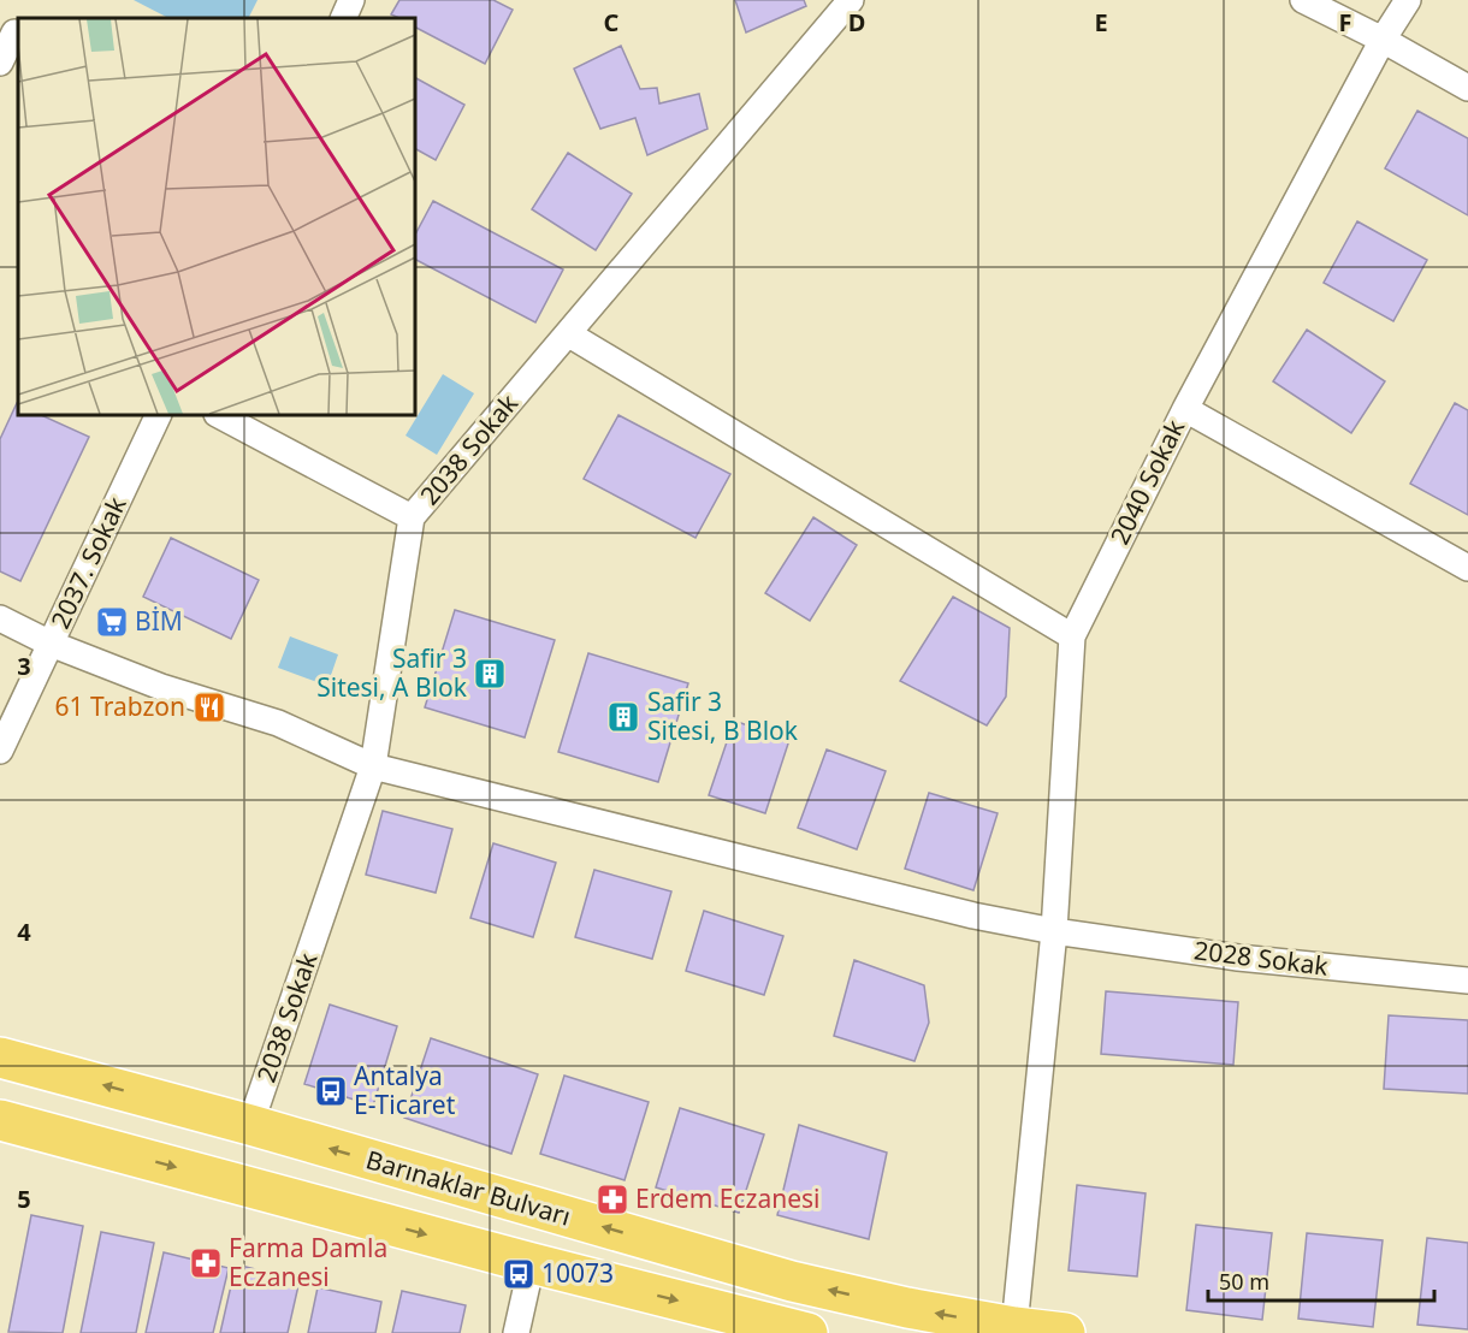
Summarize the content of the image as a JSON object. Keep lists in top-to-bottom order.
{
  "streets": {
    "main road": ["Barınaklar Bulvarı"],
    "street": [
      "2038 Sokak",
      "2040 Sokak",
      "2037. Sokak",
      "2028 Sokak"
    ]
  },
  "crossings": [
    ["2038 Sokak", "Barınaklar Bulvarı"],
    ["2040 Sokak", "2028 Sokak"],
    ["2040 Sokak", "Barınaklar Bulvarı"]
  ],
  "places": {
    "supermarket": ["BİM"],
    "building": ["Safir 3 Sitesi, A Blok", "Safir 3 Sitesi, B Blok"],
    "restaurant": ["61 Trabzon"],
    "bus stop": ["Antalya E-Ticaret", "10073"],
    "pharmacy": ["Erdem Eczanesi", "Farma Damla Eczanesi"]
  },
  "scale_bar": "50 m",
  "grid": {
    "columns": [
      "C",
      "D",
      "E",
      "F"
    ],
    "rows": ["3", "4", "5"]
  }
}
